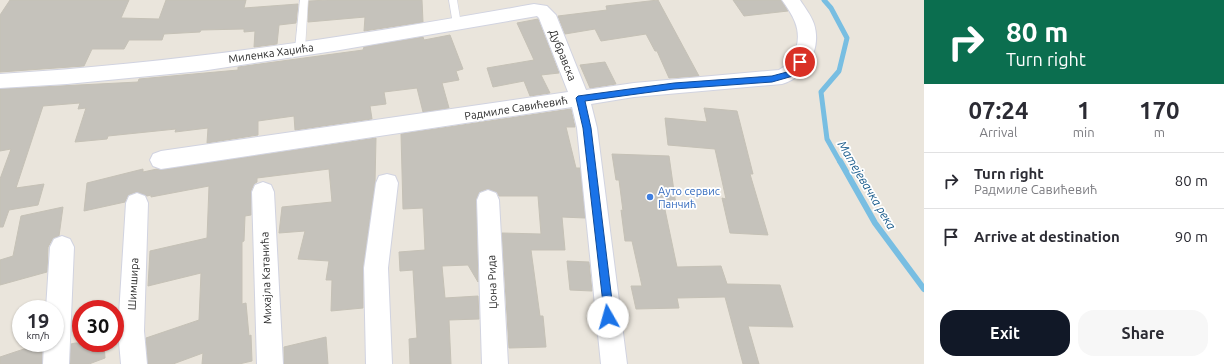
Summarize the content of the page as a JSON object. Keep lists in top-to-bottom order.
{
  "streets": {
    "street": [
      "Миленка Хаџића",
      "Дубравска",
      "Радмиле Савићевић",
      "Михајла Катанића",
      "Џона Рида",
      "Шимшира"
    ]
  },
  "crossings": [
    ["Миленка Хаџића", "Дубравска"],
    ["Дубравска", "Радмиле Савићевић"]
  ],
  "water": ["Матејевачка река"],
  "places": ["Ауто сервис Панчић"],
  "page": {
    "turn": ["80 m", "Turn right"],
    "eta": [
      "07:24",
      "Arrival",
      "1",
      "min",
      "170",
      "m"
    ],
    "list": [
      {
        "name": "Turn right",
        "note": "Радмиле Савићевић",
        "value": "80 m"
      },
      {
        "name": "Arrive at destination",
        "value": "90 m"
      }
    ],
    "speed": "19 km/h",
    "limit": "30",
    "buttons": ["Exit", "Share"]
  }
}
